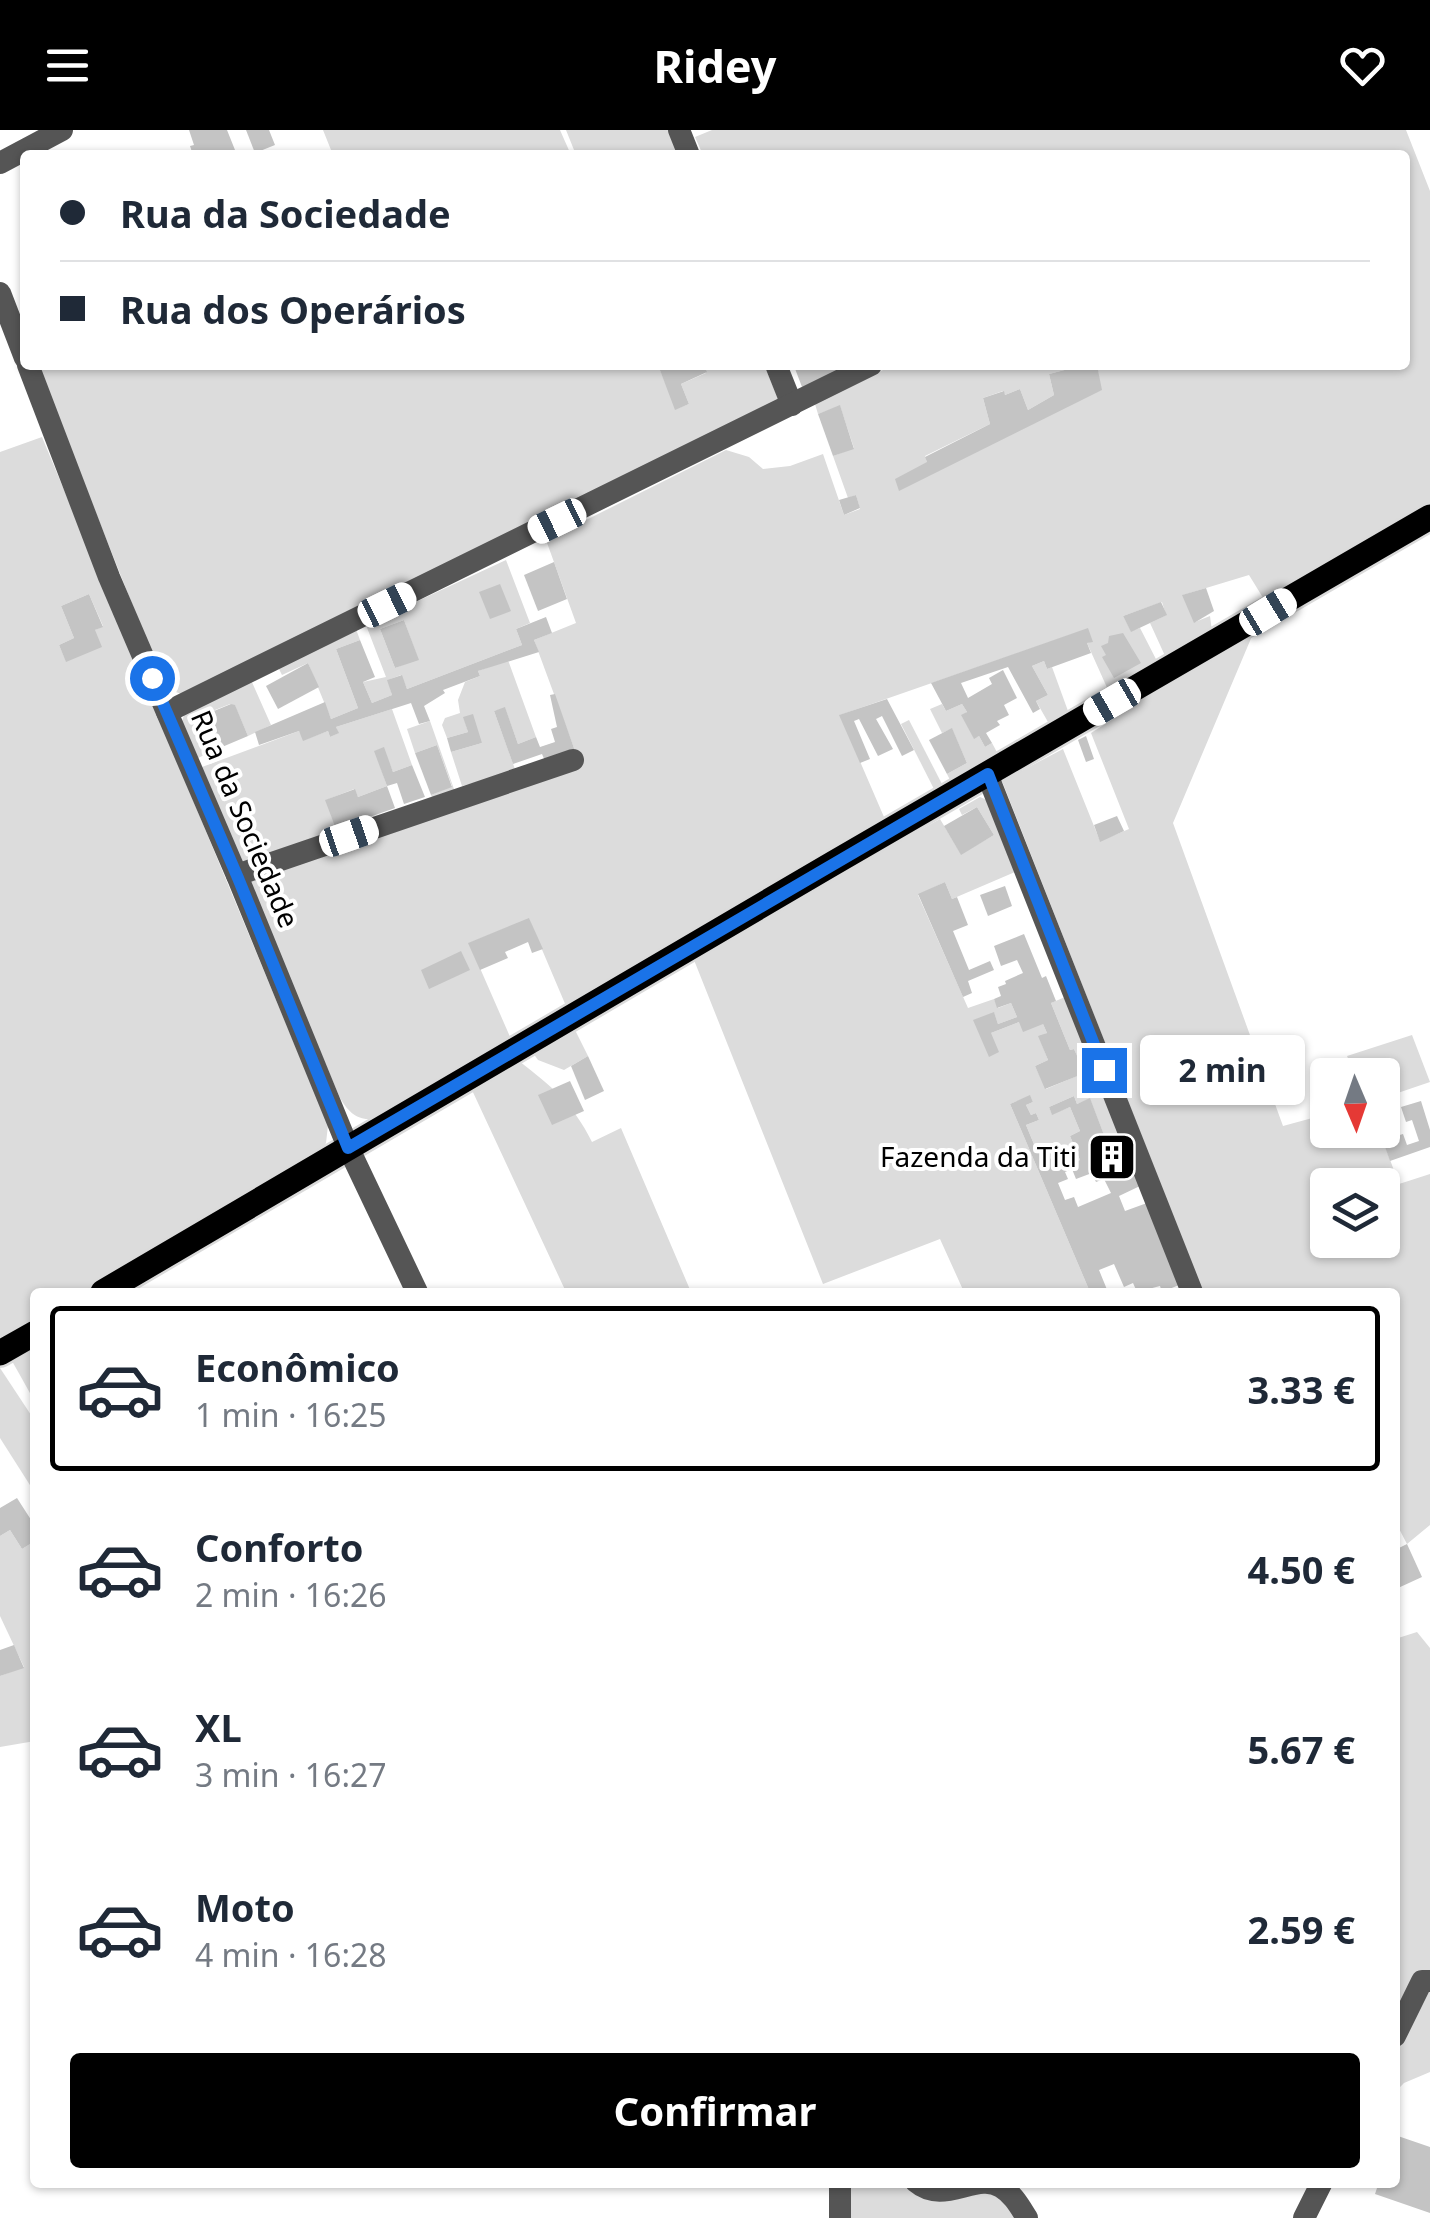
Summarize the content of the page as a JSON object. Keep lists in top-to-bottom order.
{
  "streets": {
    "street": ["Rua da Sociedade"]
  },
  "places": {
    "building": ["Fazenda da Titi"]
  },
  "north": "bottom",
  "page": {
    "header": "Ridey",
    "banner": ["Rua da Sociedade", "Rua dos Operários"],
    "bubble": "2 min",
    "list": [
      {
        "name": "Econômico",
        "note": "1 min · 16:25",
        "value": "3.33 €"
      },
      {
        "name": "Conforto",
        "note": "2 min · 16:26",
        "value": "4.50 €"
      },
      {
        "name": "XL",
        "note": "3 min · 16:27",
        "value": "5.67 €"
      },
      {
        "name": "Moto",
        "note": "4 min · 16:28",
        "value": "2.59 €"
      }
    ],
    "buttons": "Confirmar"
  }
}
